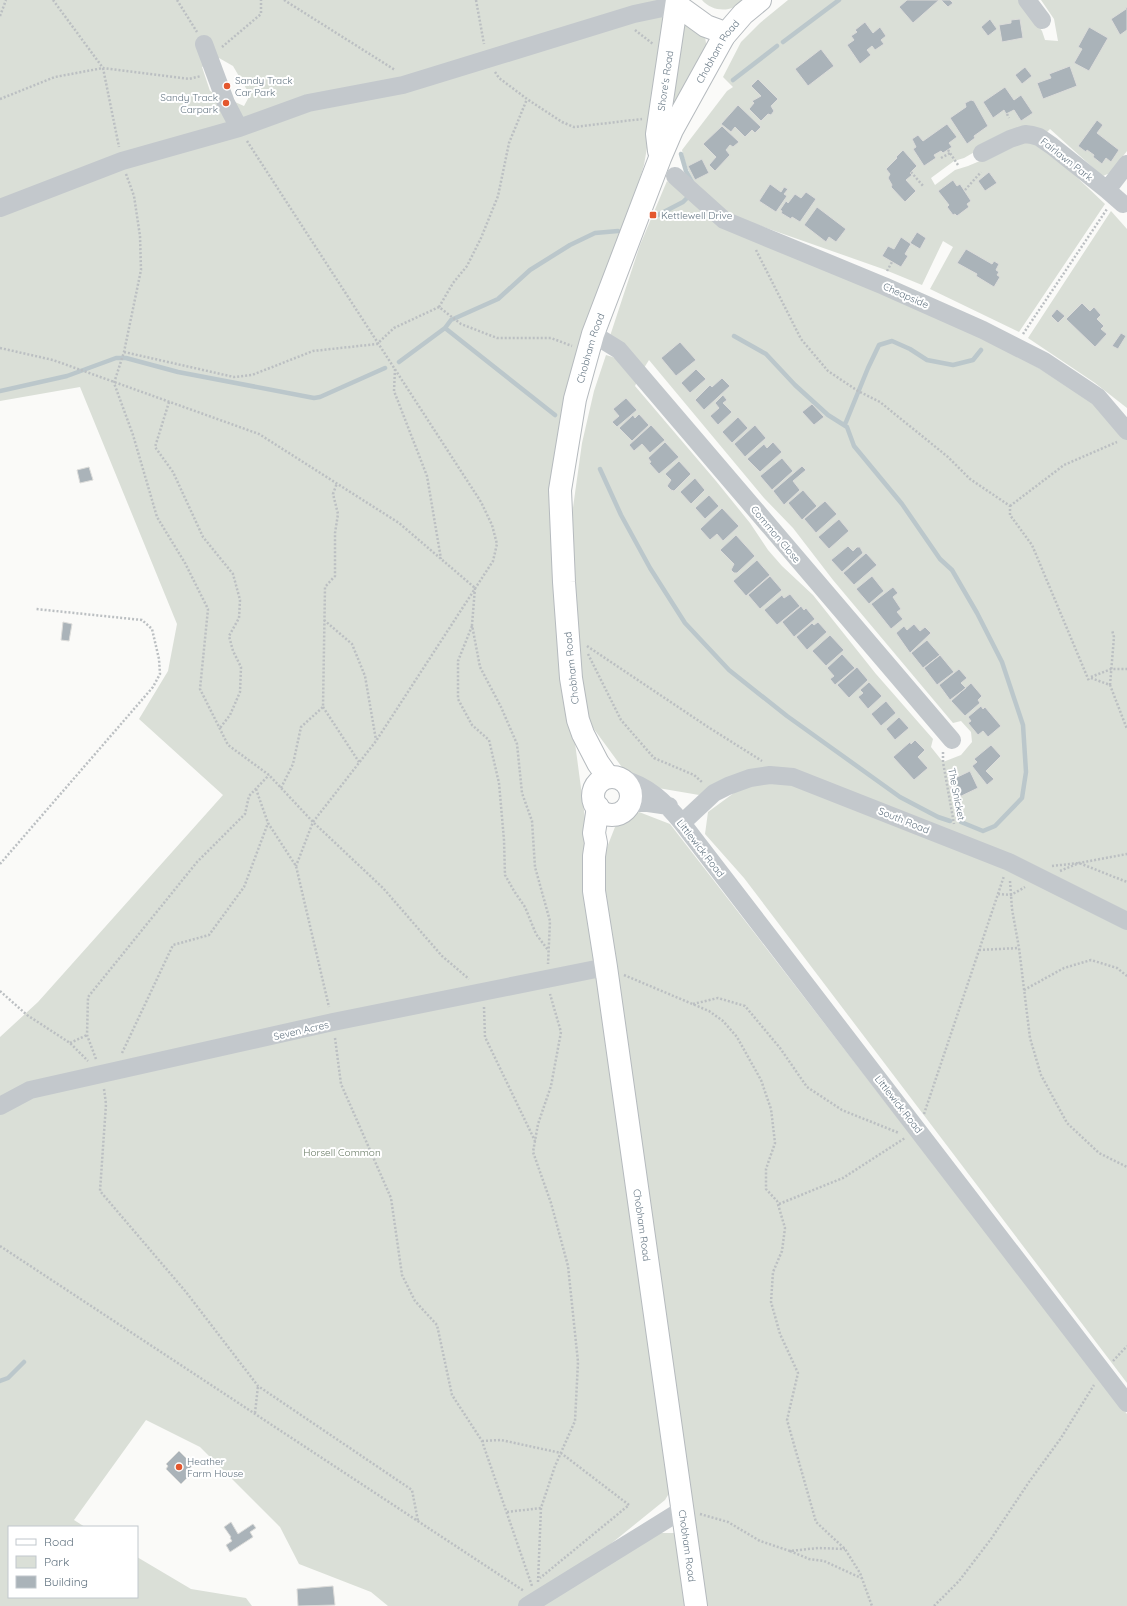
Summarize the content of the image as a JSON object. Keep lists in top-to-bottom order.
{
  "streets": {
    "main road": ["Chobham Road", "Shore's Road"],
    "street": [
      "Fairlawn Park",
      "Cheapside",
      "Common Close",
      "South Road",
      "Littlewick Road",
      "Seven Acres"
    ],
    "path": ["The Snicket"]
  },
  "crossings": [
    ["Chobham Road", "Shore's Road"],
    ["Chobham Road", "Common Close"],
    ["Chobham Road", "Littlewick Road"],
    ["Chobham Road", "Seven Acres"],
    ["Common Close", "The Snicket"],
    ["South Road", "Littlewick Road"]
  ],
  "parks": ["Horsell Common"],
  "places": {
    "other": ["Sandy Track Car Park", "Sandy Track Carpark", "Heather Farm House"],
    "transit": ["Kettlewell Drive"]
  },
  "legend": ["Road", "Park", "Building"]
}
